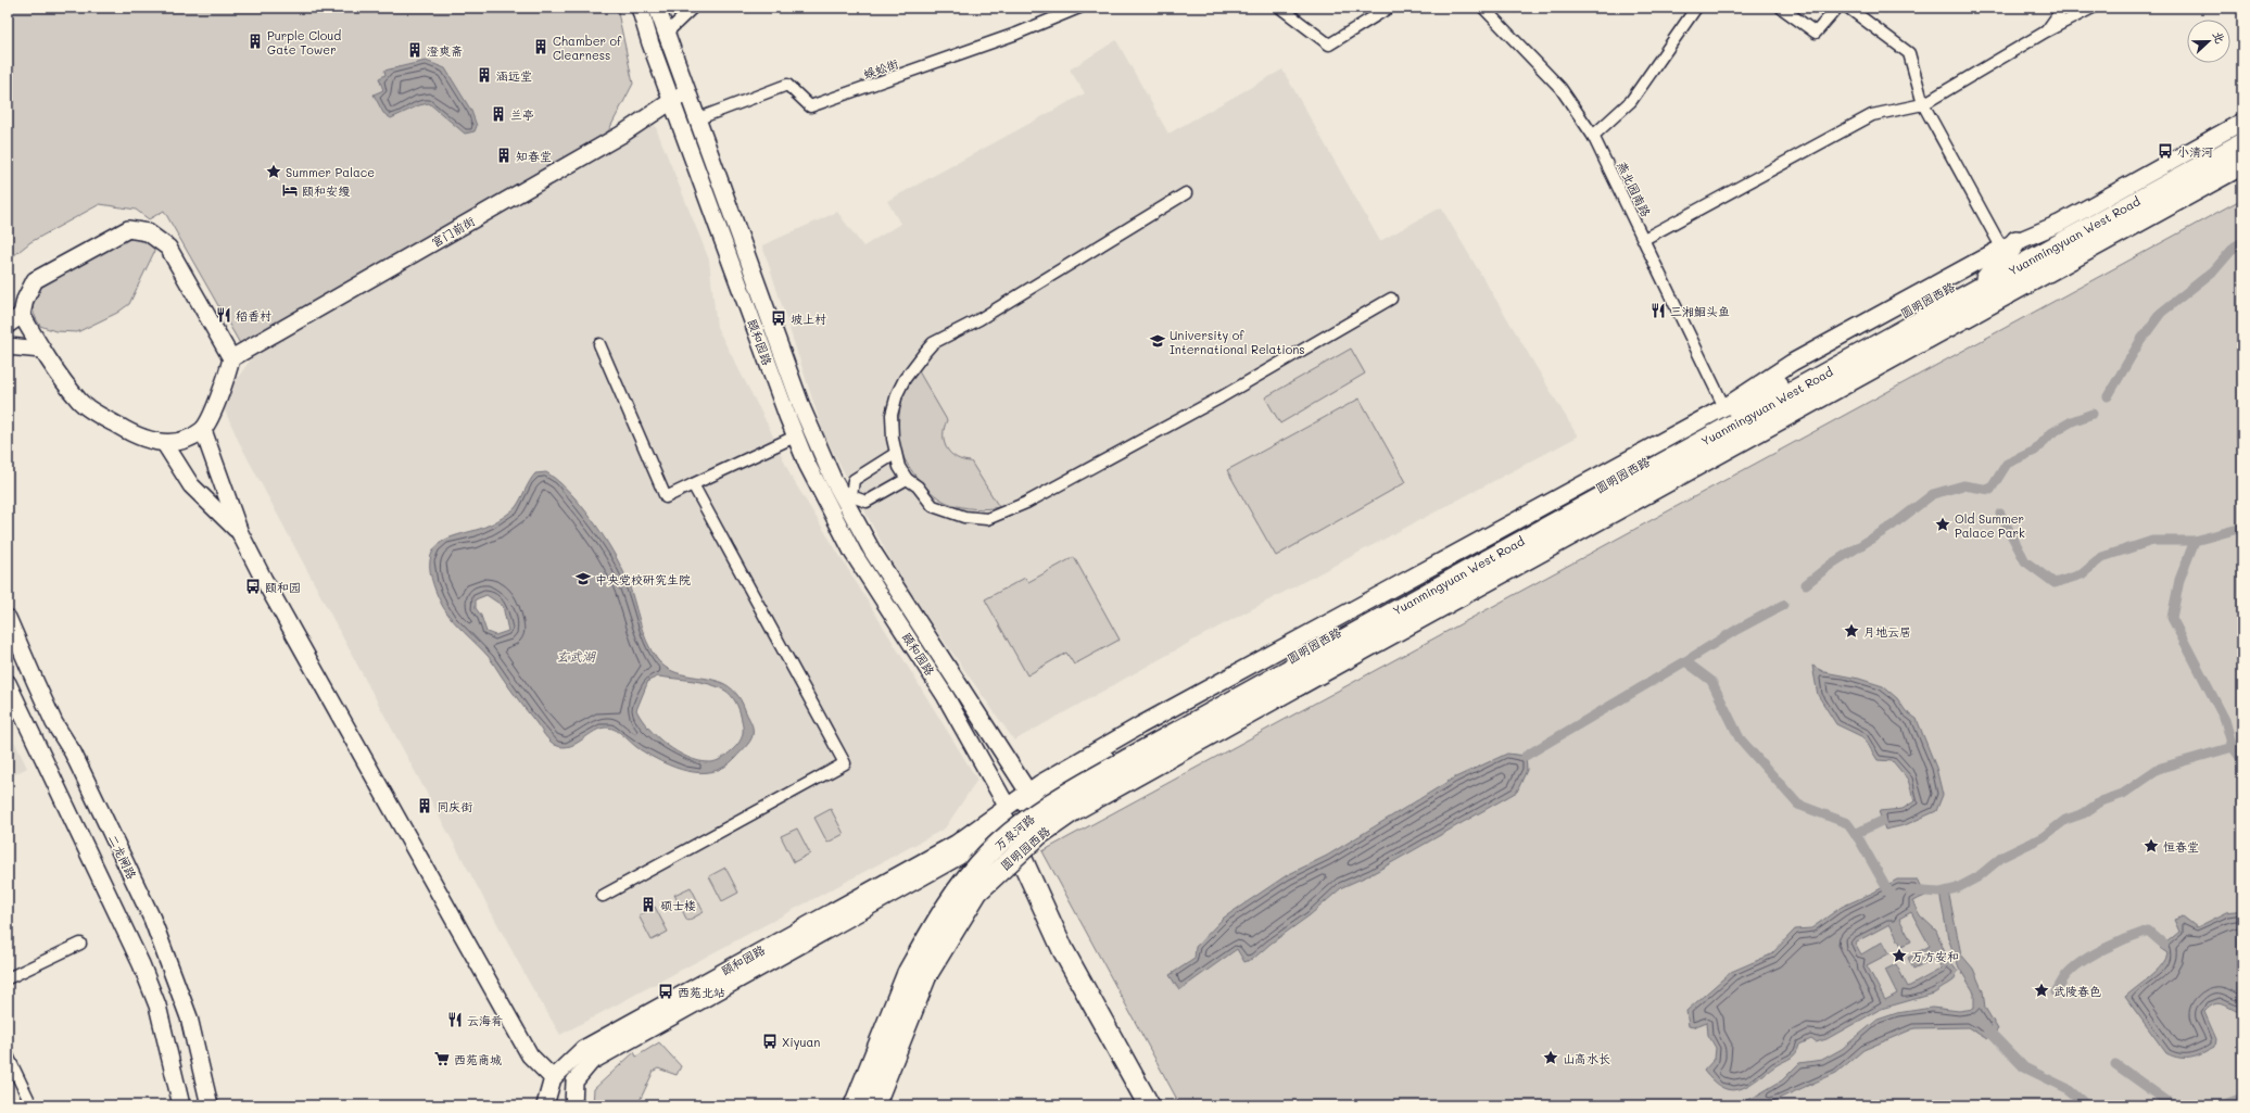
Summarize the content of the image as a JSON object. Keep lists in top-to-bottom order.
{
  "streets": {
    "highway": ["Yuanmingyuan West Road", "圆明园西路", "万泉河路"],
    "street": [
      "蜈蚣街",
      "燕北园南路",
      "宫门前街",
      "颐和园路",
      "二龙闸路"
    ]
  },
  "crossings": [
    ["蜈蚣街", "颐和园路"],
    ["燕北园南路", "圆明园西路"],
    ["宫门前街", "颐和园路"],
    ["Yuanmingyuan West Road", "圆明园西路"],
    ["Yuanmingyuan West Road", "万泉河路"],
    ["圆明园西路", "颐和园路"],
    ["圆明园西路", "万泉河路"]
  ],
  "water": ["玄武湖"],
  "places": {
    "building": [
      "Purple Cloud Gate Tower",
      "Chamber of Clearness",
      "澄爽斋",
      "涵远堂",
      "兰亭",
      "知春堂",
      "同庆街",
      "硕士楼"
    ],
    "bus stop": [
      "小清河",
      "坡上村",
      "颐和园",
      "西苑北站",
      "Xiyuan"
    ],
    "place": [
      "Summer Palace",
      "Old Summer Palace Park",
      "月地云居",
      "恒春堂",
      "万方安和",
      "武陵春色",
      "山高水长"
    ],
    "hotel": ["颐和安缦"],
    "restaurant": ["三湘鮰头鱼", "稻香村", "云海肴"],
    "school or university": ["University of International Relations", "中央党校研究生院"],
    "supermarket": ["西苑商城"]
  },
  "north": "right"
}
